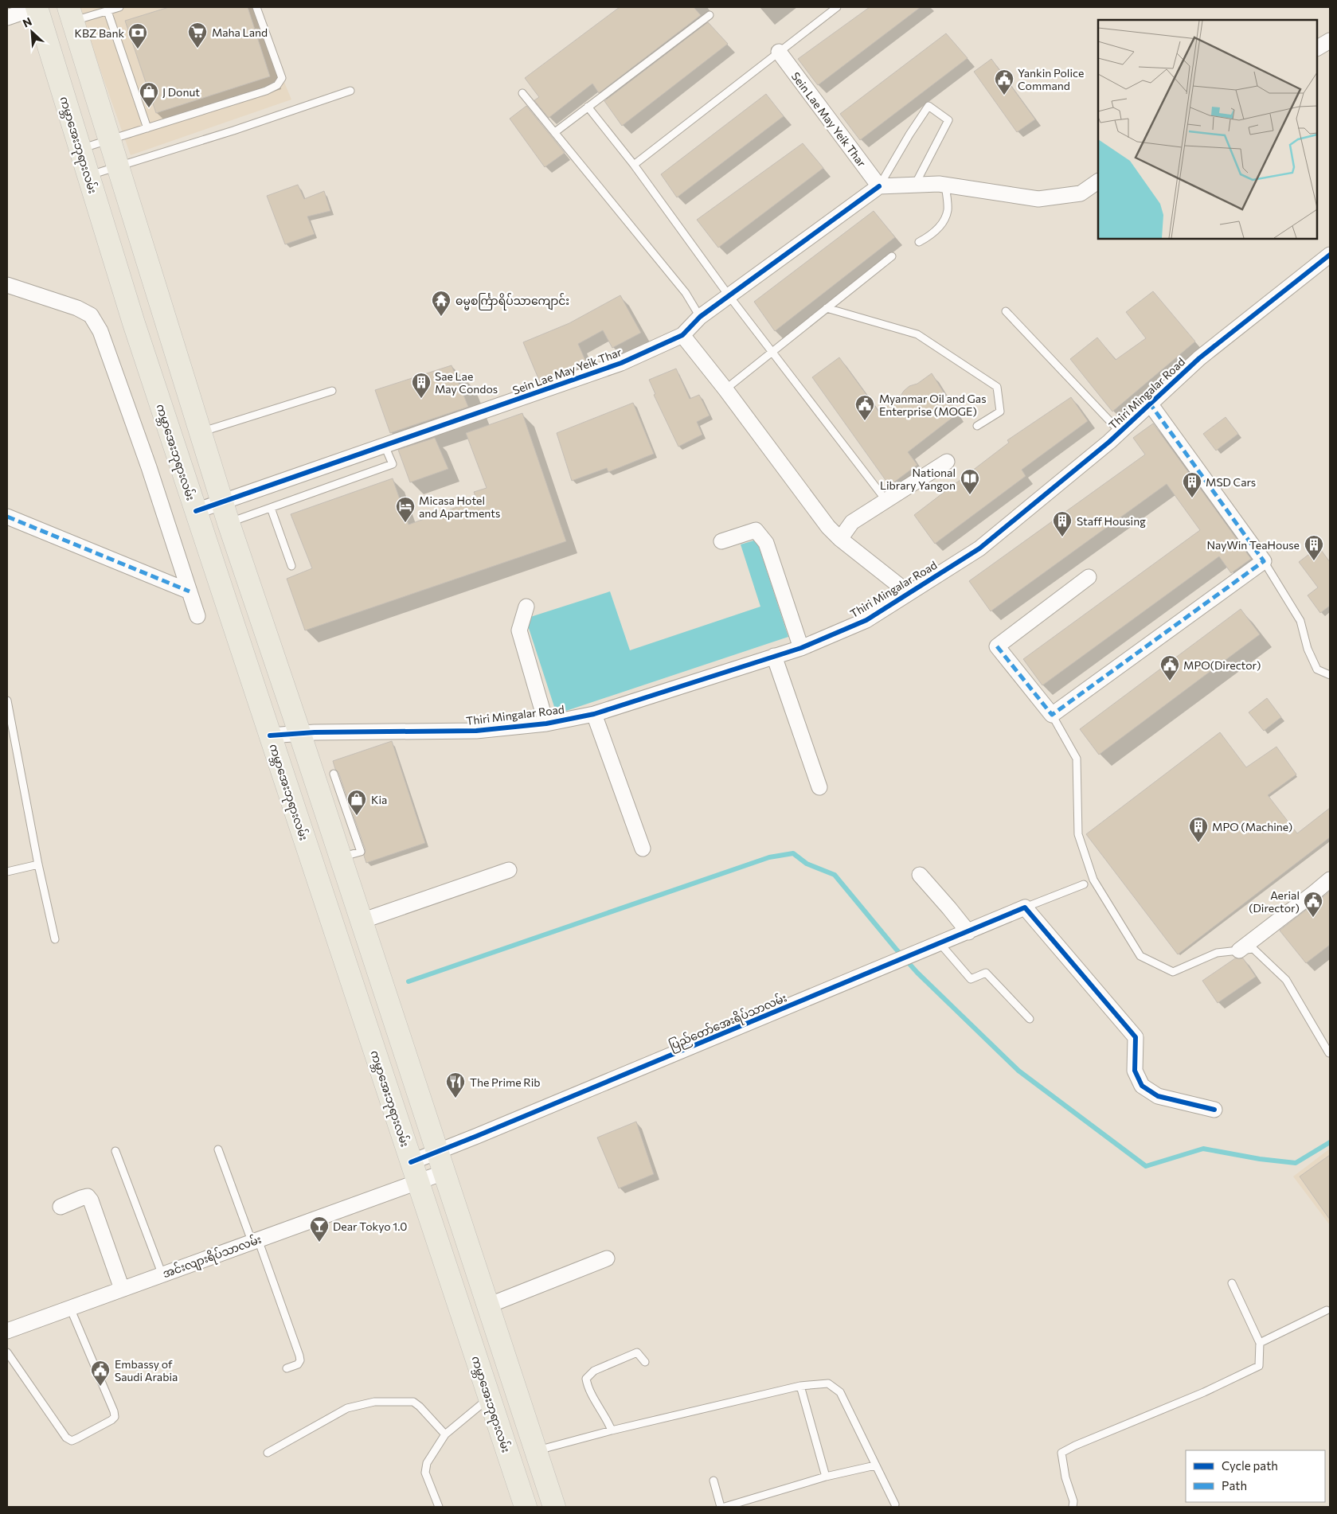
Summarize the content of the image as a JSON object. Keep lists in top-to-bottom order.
{
  "streets": {
    "main road": ["ကမ္ဘာအေးဘုရားလမ်း"],
    "street": [
      "Sein Lae May Yeik Thar",
      "Thiri Mingalar Road",
      "ပြည်တော်အေးရိပ်သာလမ်း",
      "အင်းလျားရိပ်သာလမ်း"
    ]
  },
  "crossings": [
    ["Sein Lae May Yeik Thar", "ကမ္ဘာအေးဘုရားလမ်း"],
    ["ကမ္ဘာအေးဘုရားလမ်း", "Thiri Mingalar Road"],
    ["ကမ္ဘာအေးဘုရားလမ်း", "ပြည်တော်အေးရိပ်သာလမ်း"],
    ["ကမ္ဘာအေးဘုရားလမ်း", "အင်းလျားရိပ်သာလမ်း"],
    ["ပြည်တော်အေးရိပ်သာလမ်း", "အင်းလျားရိပ်သာလမ်း"]
  ],
  "places": {
    "supermarket": ["Maha Land"],
    "bank": ["KBZ Bank"],
    "public building": [
      "Yankin Police Command",
      "Myanmar Oil and Gas Enterprise (MOGE)",
      "MPO(Director)",
      "Aerial (Director)",
      "Embassy of Saudi Arabia"
    ],
    "shop": ["J Donut", "Kia"],
    "temple": ["ဓမ္မစင်္ကြာရိပ်သာကျောင်း"],
    "building": [
      "Sae Lae May Condos",
      "MSD Cars",
      "Staff Housing",
      "NayWin TeaHouse",
      "MPO (Machine)"
    ],
    "library": ["National Library Yangon"],
    "hotel": ["Micasa Hotel and Apartments"],
    "restaurant": ["The Prime Rib"],
    "bar": ["Dear Tokyo 1.0"]
  },
  "legend": ["Cycle path", "Path"],
  "north": "top left"
}
